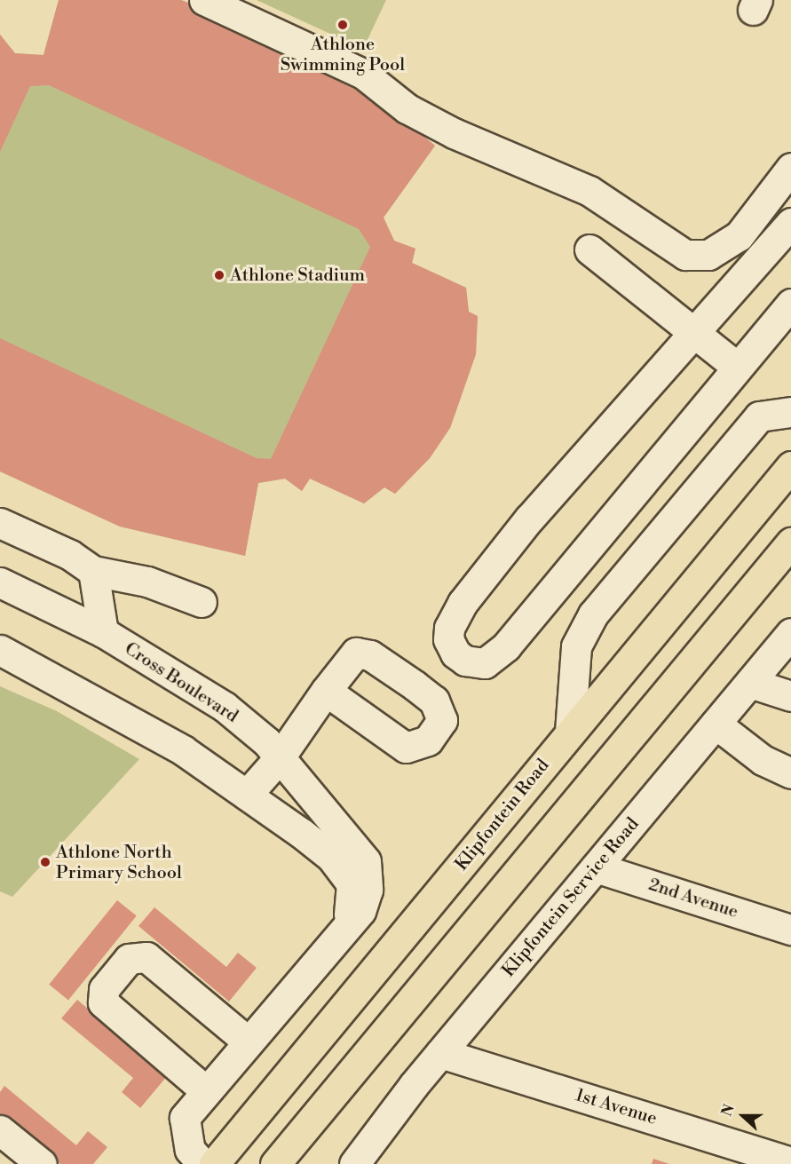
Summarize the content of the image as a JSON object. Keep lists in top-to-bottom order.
{
  "streets": {
    "main road": ["Klipfontein Road"],
    "street": [
      "Cross Boulevard",
      "Klipfontein Service Road",
      "2nd Avenue",
      "1st Avenue"
    ]
  },
  "crossings": [
    ["Klipfontein Service Road", "2nd Avenue"],
    ["Klipfontein Service Road", "1st Avenue"]
  ],
  "places": ["Athlone Swimming Pool", "Athlone Stadium", "Athlone North Primary School"],
  "north": "left"
}
